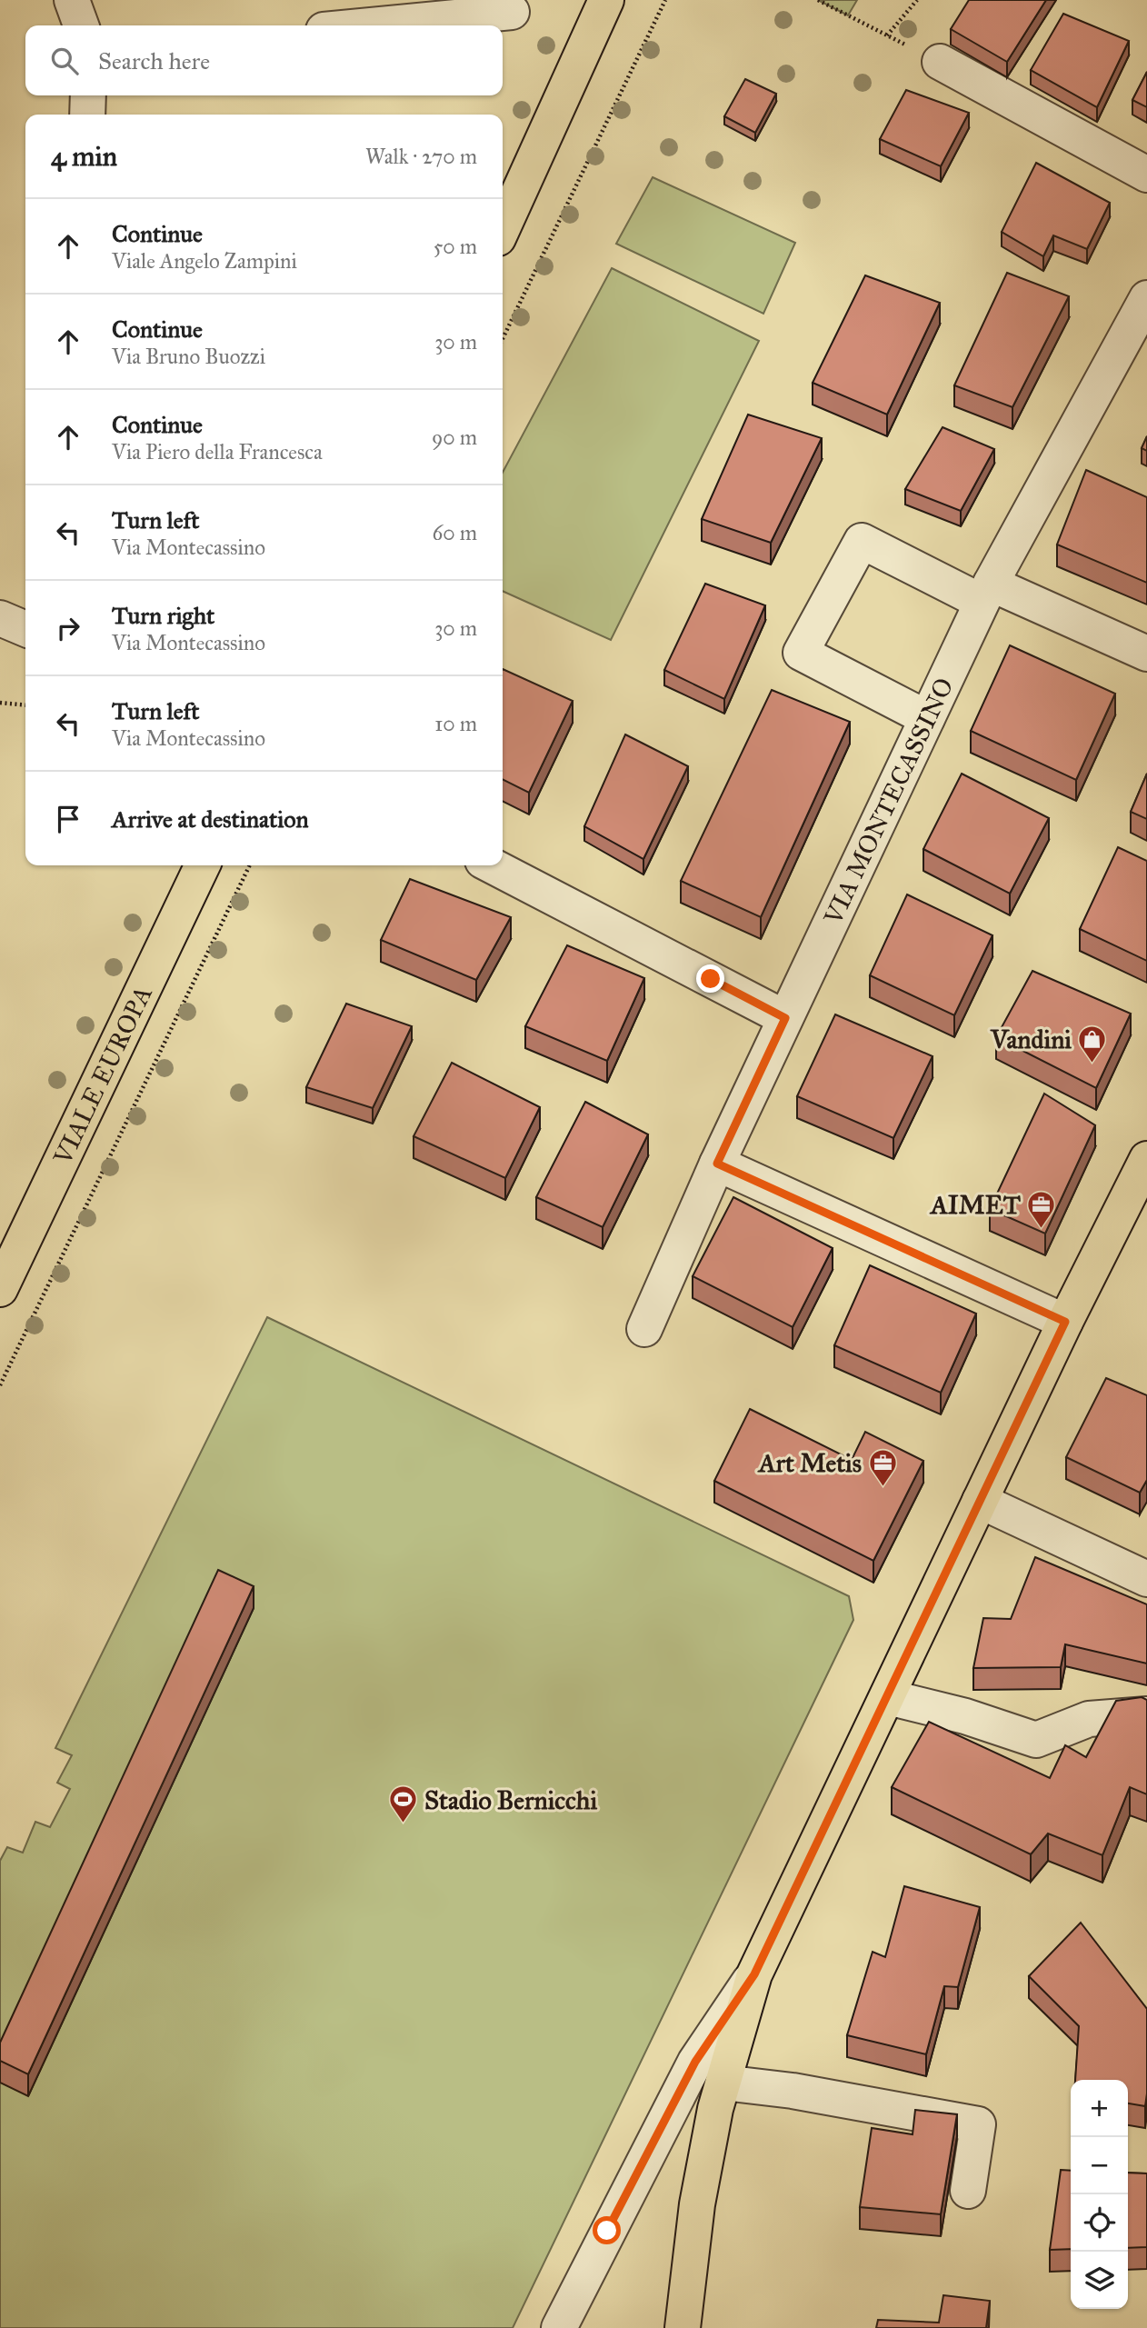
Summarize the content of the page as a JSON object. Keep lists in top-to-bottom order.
{
  "streets": {
    "main road": ["VIALE EUROPA"],
    "street": ["VIA MONTECASSINO"]
  },
  "places": {
    "shop": ["Vandini"],
    "office": ["AIMET", "Art Metis"],
    "sports": ["Stadio Bernicchi"]
  },
  "page": {
    "search": "Search here",
    "heading": ["4 min", "Walk · 270 m"],
    "list": [
      ["Continue", "Viale Angelo Zampini", "50 m"],
      ["Continue", "Via Bruno Buozzi", "30 m"],
      ["Continue", "Via Piero della Francesca", "90 m"],
      ["Turn left", "Via Montecassino", "60 m"],
      ["Turn right", "Via Montecassino", "30 m"],
      ["Turn left", "Via Montecassino", "10 m"],
      "Arrive at destination"
    ],
    "map_buttons": ["+", "−"]
  }
}
